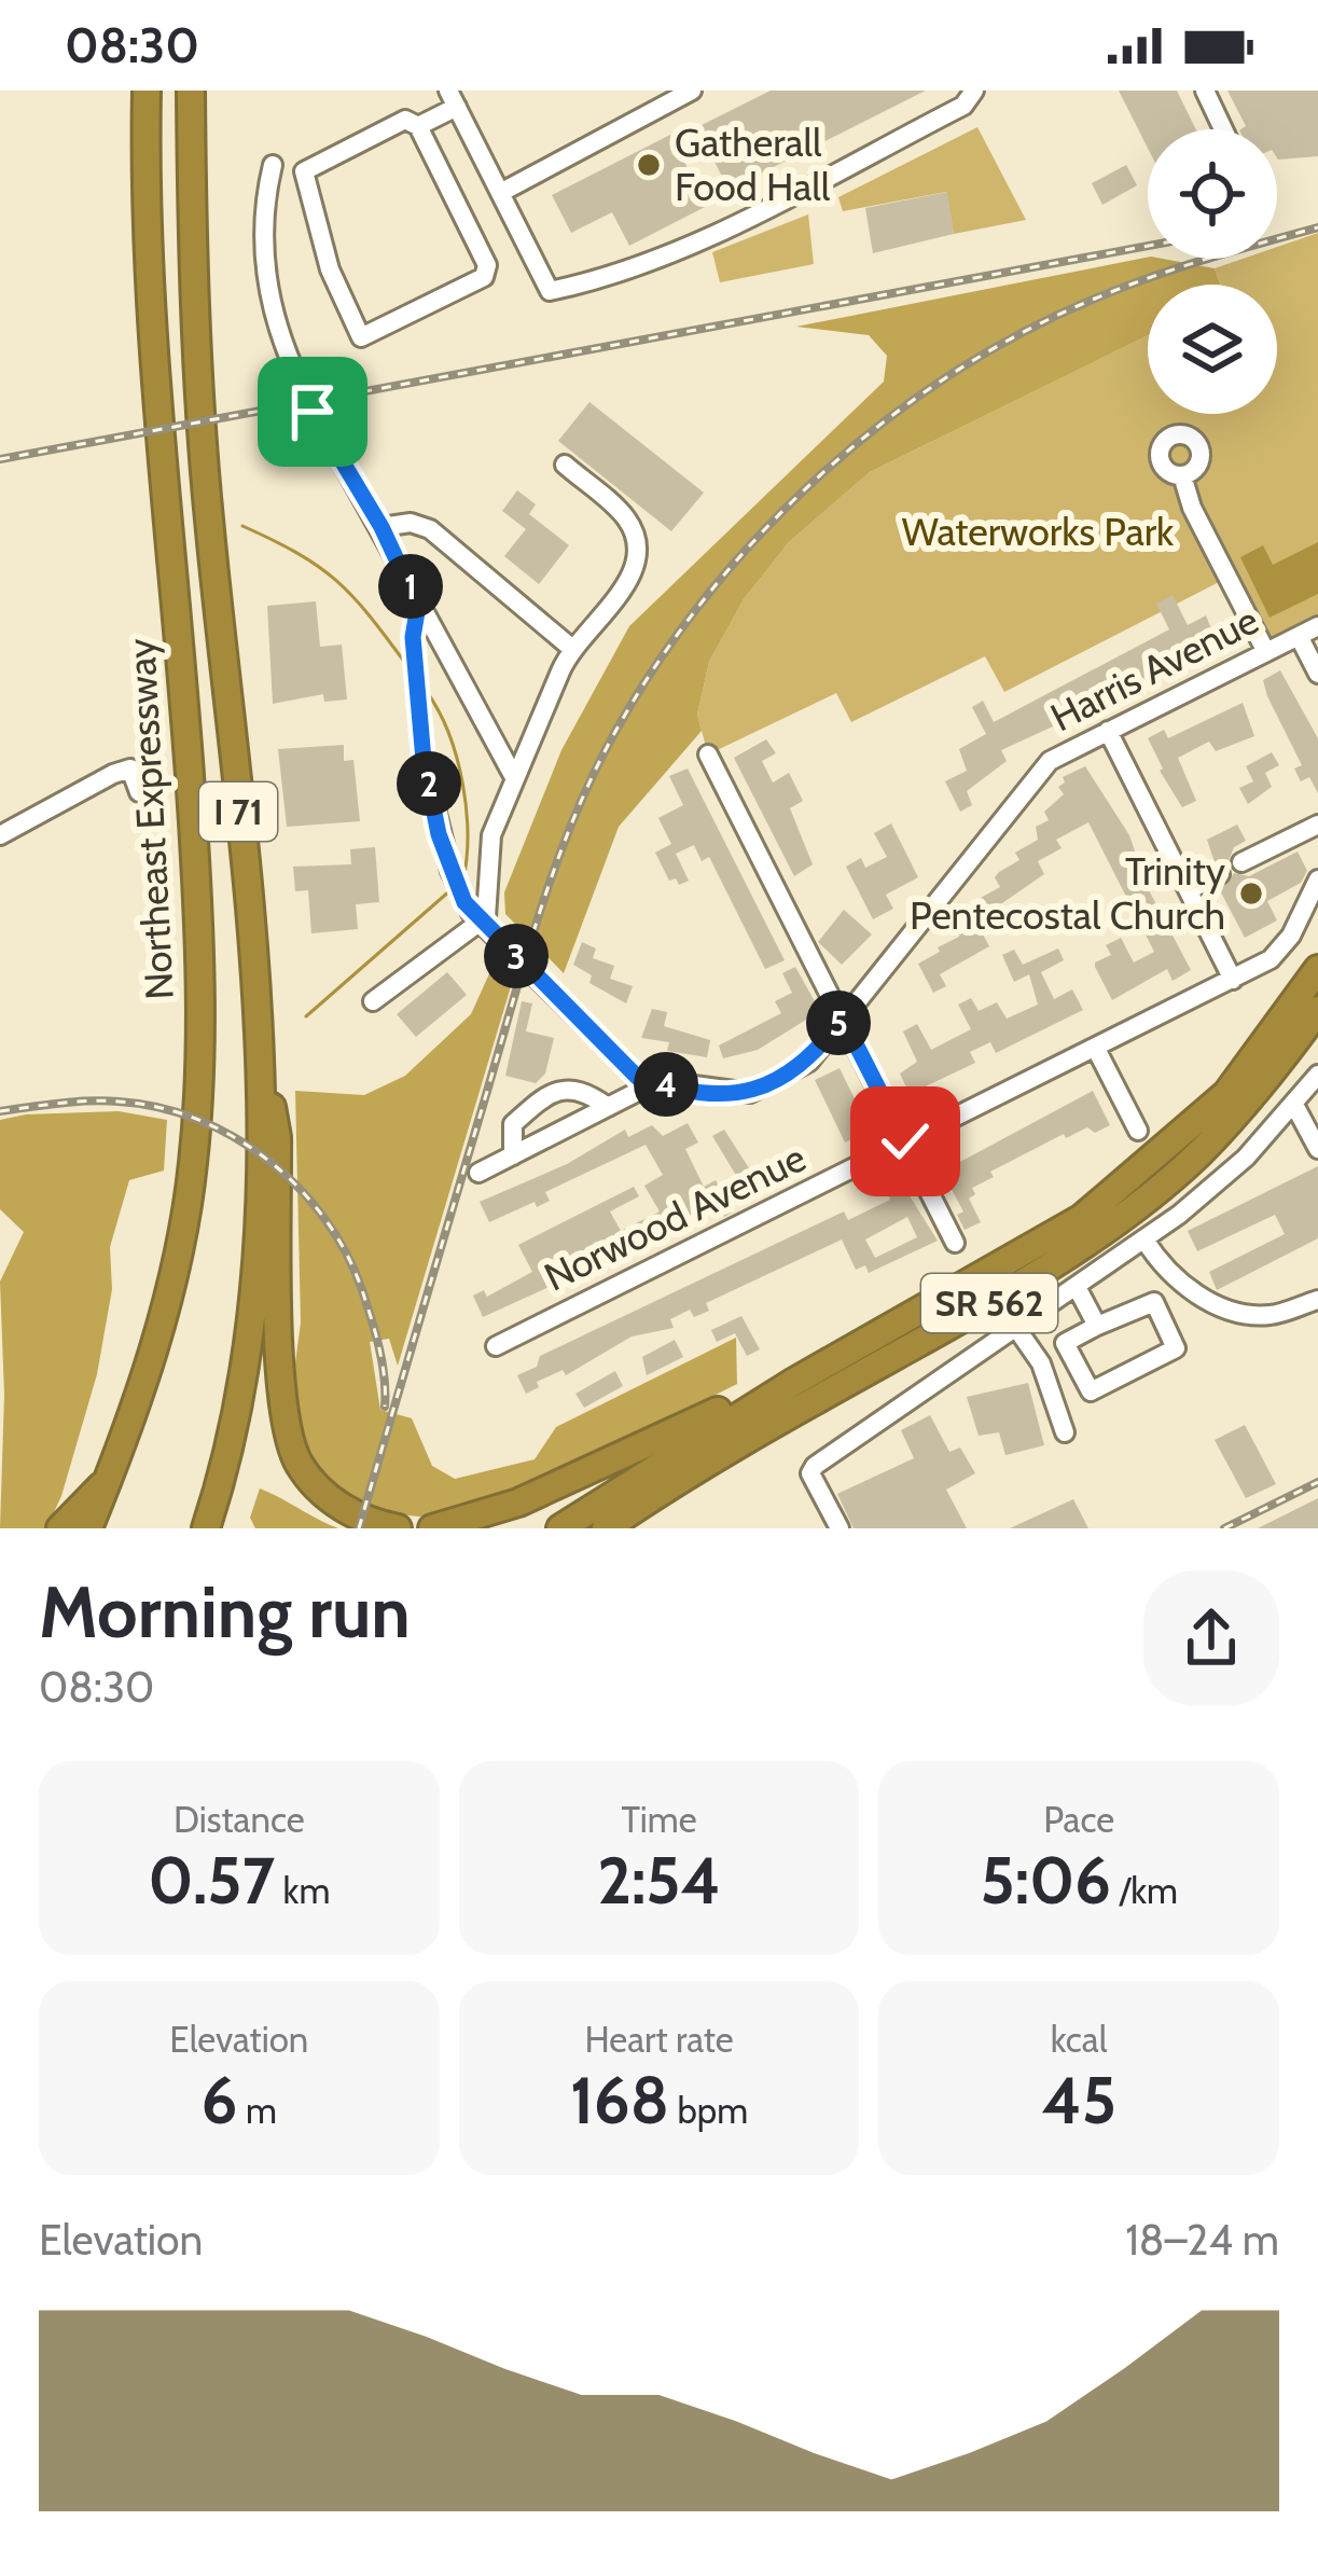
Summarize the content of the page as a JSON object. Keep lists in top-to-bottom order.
{
  "streets": {
    "highway": ["I 71", "Northeast Expressway", "SR 562"],
    "street": ["Harris Avenue", "Norwood Avenue"]
  },
  "parks": ["Waterworks Park"],
  "places": ["Gatherall Food Hall", "Trinity Pentecostal Church"],
  "page": {
    "status": "08:30",
    "pins": [
      "1",
      "2",
      "3",
      "5",
      "4"
    ],
    "heading": ["Morning run", "08:30"],
    "stats": [
      ["Distance", "0.57 km"],
      ["Time", "2:54"],
      ["Pace", "5:06 /km"],
      ["Elevation", "6 m"],
      ["Heart rate", "168 bpm"],
      ["kcal", "45"]
    ],
    "chart": ["Elevation", "18–24 m"]
  }
}
